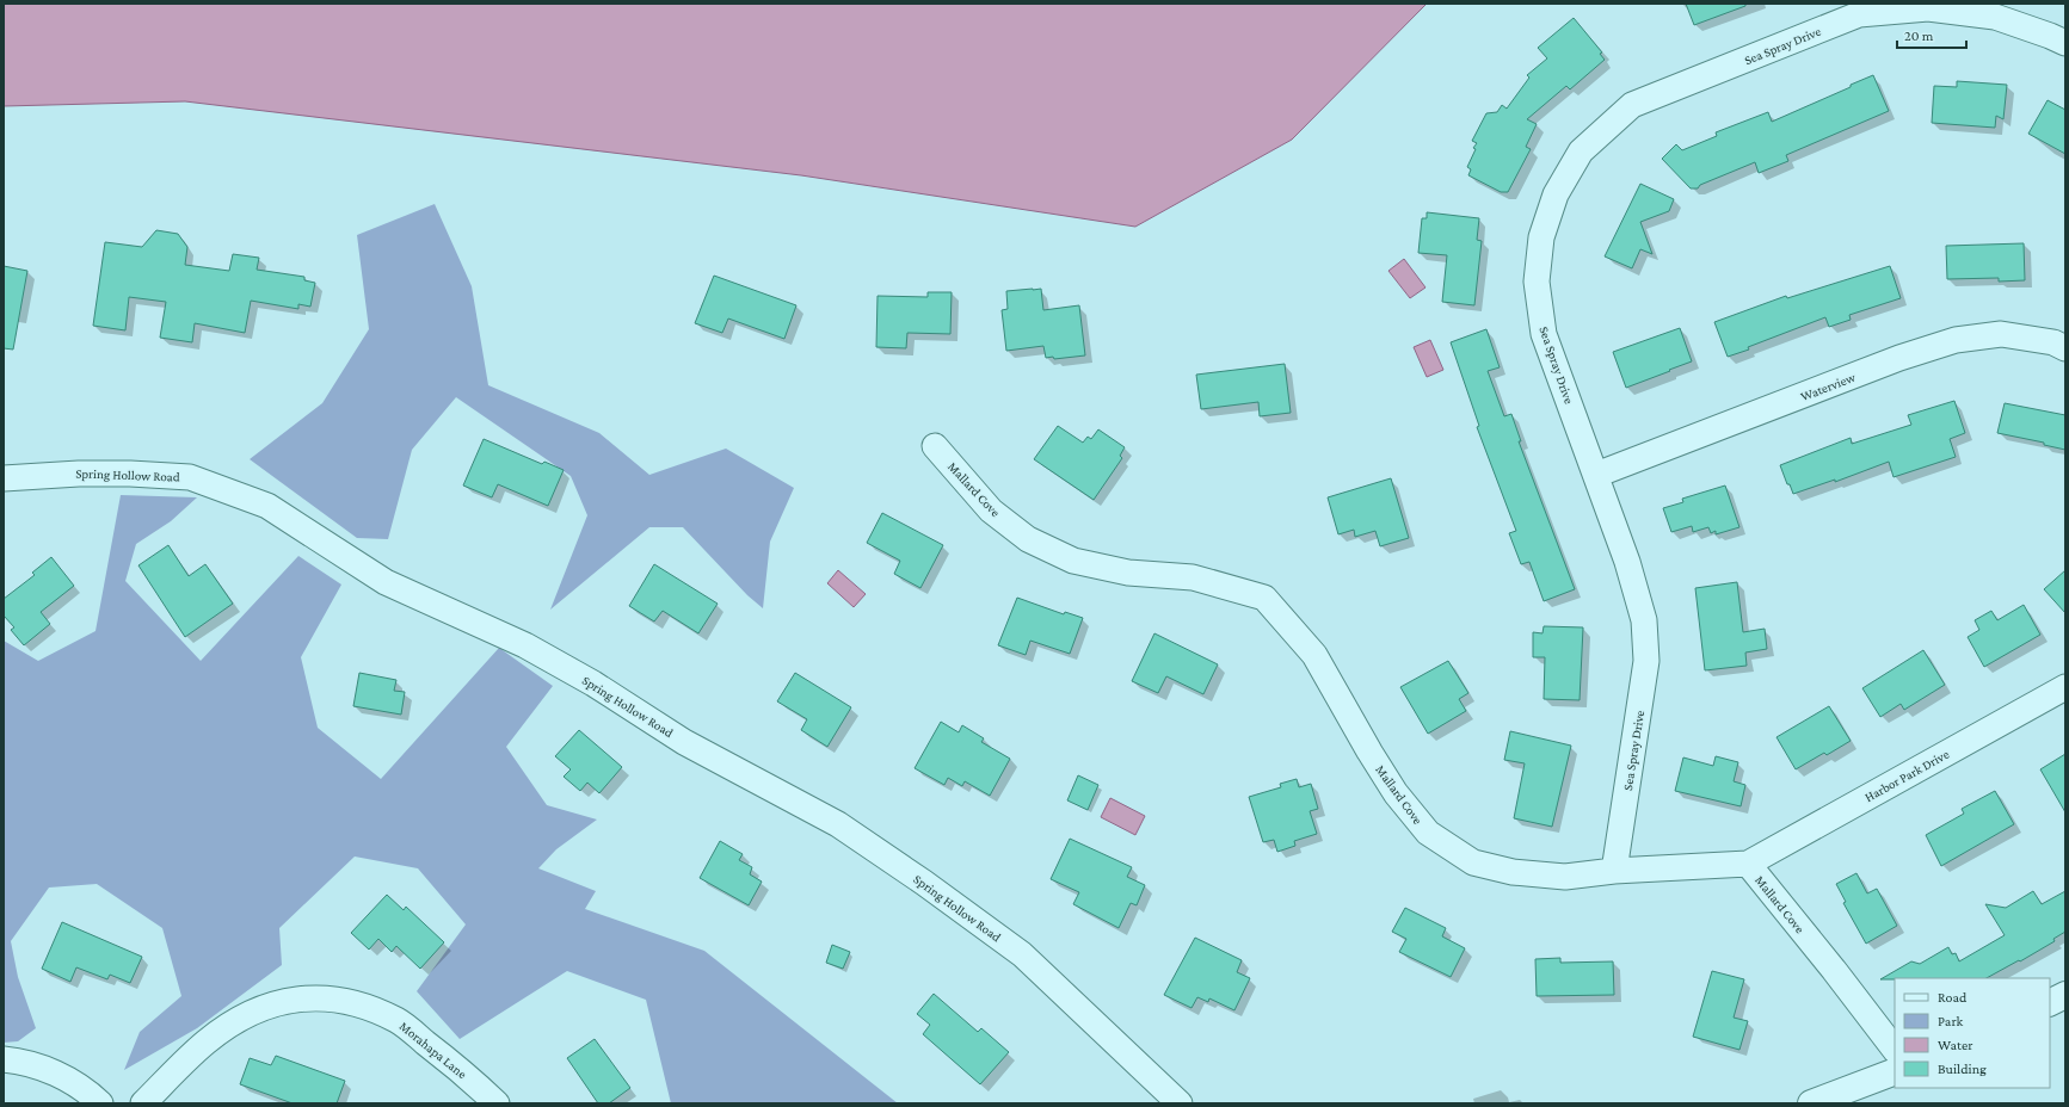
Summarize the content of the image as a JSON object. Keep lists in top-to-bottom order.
{
  "streets": {
    "street": [
      "Sea Spray Drive",
      "Waterview",
      "Spring Hollow Road",
      "Mallard Cove",
      "Harbor Park Drive",
      "Morahapa Lane"
    ]
  },
  "crossings": [
    ["Sea Spray Drive", "Waterview"],
    ["Sea Spray Drive", "Mallard Cove"],
    ["Mallard Cove", "Harbor Park Drive"]
  ],
  "legend": [
    "Road",
    "Park",
    "Water",
    "Building"
  ],
  "scale_bar": "20 m"
}
